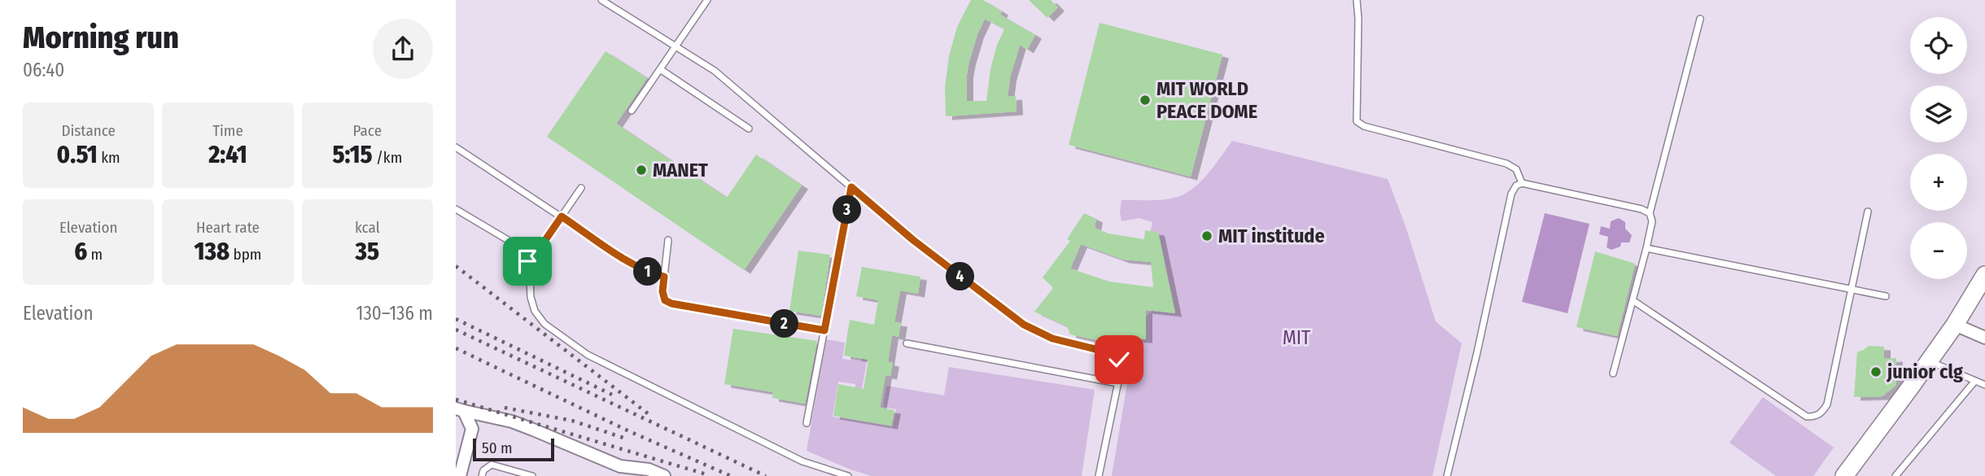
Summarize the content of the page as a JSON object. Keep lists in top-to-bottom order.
{
  "parks": ["MIT"],
  "places": [
    "MIT WORLD PEACE DOME",
    "MANET",
    "MIT institude",
    "junior clg"
  ],
  "scale_bar": "50 m",
  "page": {
    "heading": ["Morning run", "06:40"],
    "map_buttons": ["+", "−"],
    "stats": [
      ["Distance", "0.51 km"],
      ["Time", "2:41"],
      ["Pace", "5:15 /km"],
      ["Elevation", "6 m"],
      ["Heart rate", "138 bpm"],
      ["kcal", "35"]
    ],
    "pins": [
      "3",
      "1",
      "4",
      "2"
    ],
    "chart": ["Elevation", "130–136 m"],
    "scale": "50 m"
  }
}
